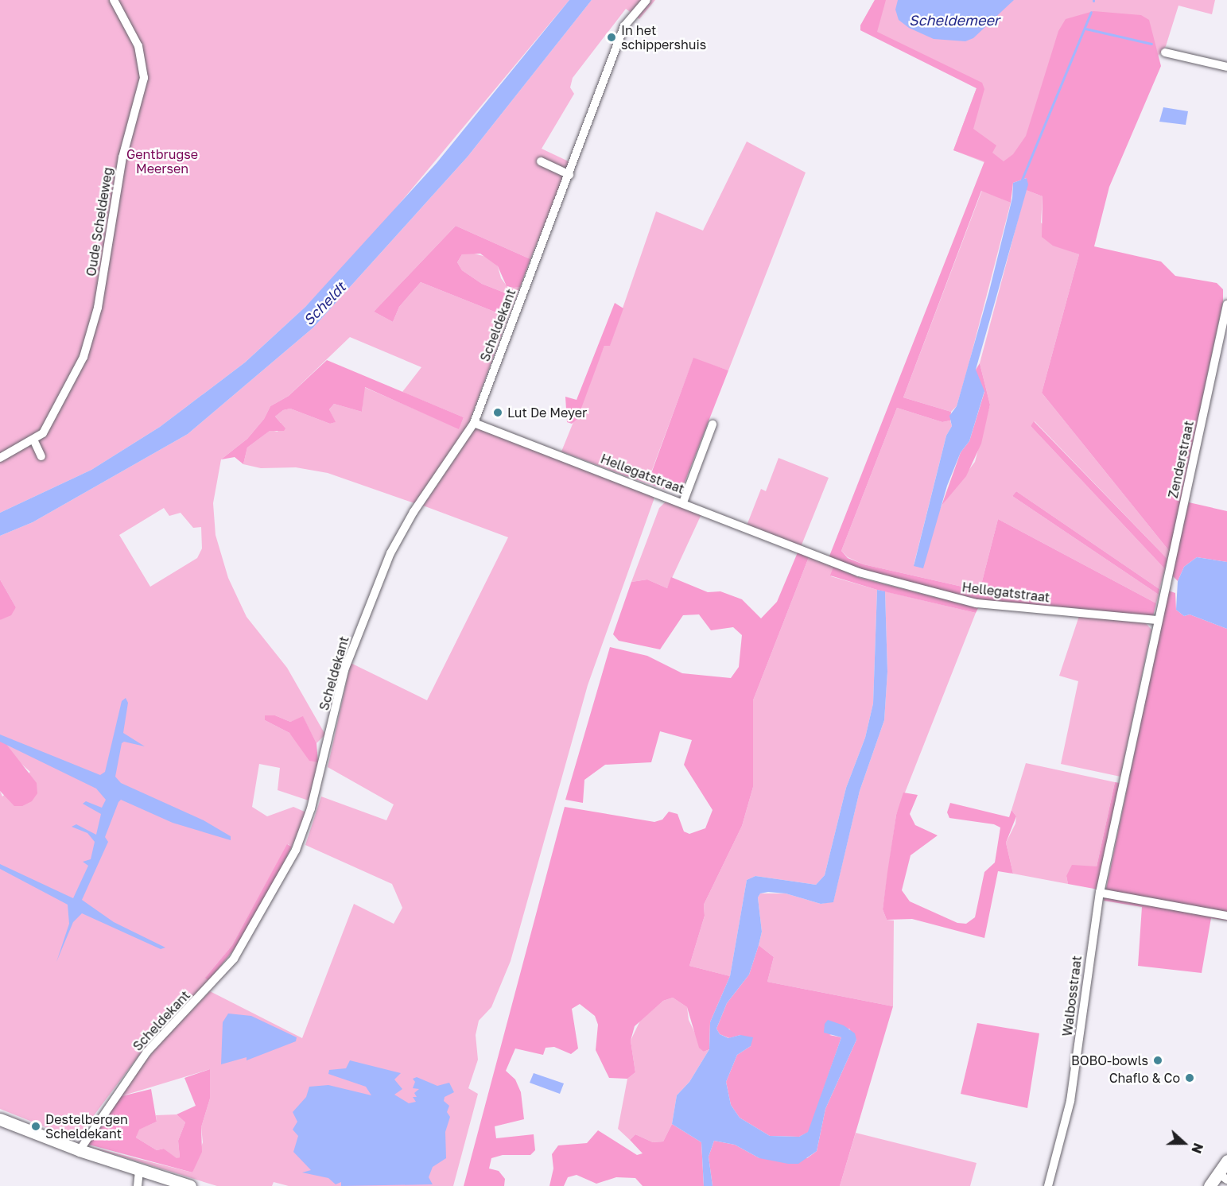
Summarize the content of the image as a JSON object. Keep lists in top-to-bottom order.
{
  "streets": {
    "street": [
      "Oude Scheldeweg",
      "Scheldekant",
      "Zenderstraat",
      "Hellegatstraat",
      "Walbosstraat"
    ]
  },
  "crossings": [
    ["Scheldekant", "Hellegatstraat"],
    ["Zenderstraat", "Hellegatstraat"]
  ],
  "water": ["Scheldemeer", "Scheldt"],
  "parks": ["Gentbrugse Meersen"],
  "places": [
    "In het schippershuis",
    "Lut De Meyer",
    "BOBO-bowls",
    "Chaflo & Co",
    "Destelbergen Scheldekant"
  ],
  "north": "right"
}
